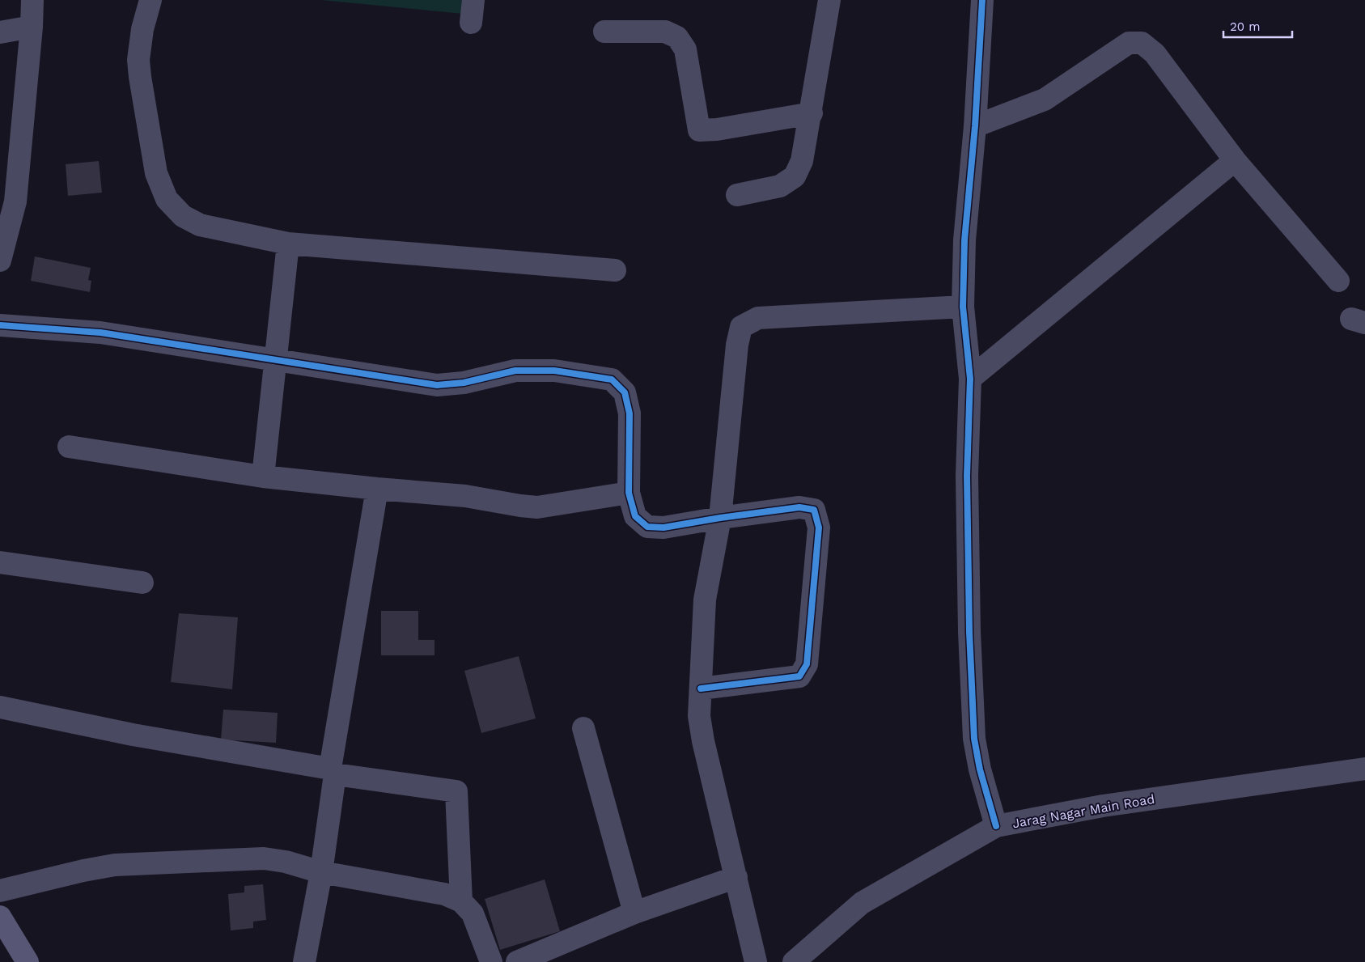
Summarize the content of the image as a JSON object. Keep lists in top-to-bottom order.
{
  "streets": {
    "street": ["Jarag Nagar Main Road"]
  },
  "scale_bar": "20 m"
}
